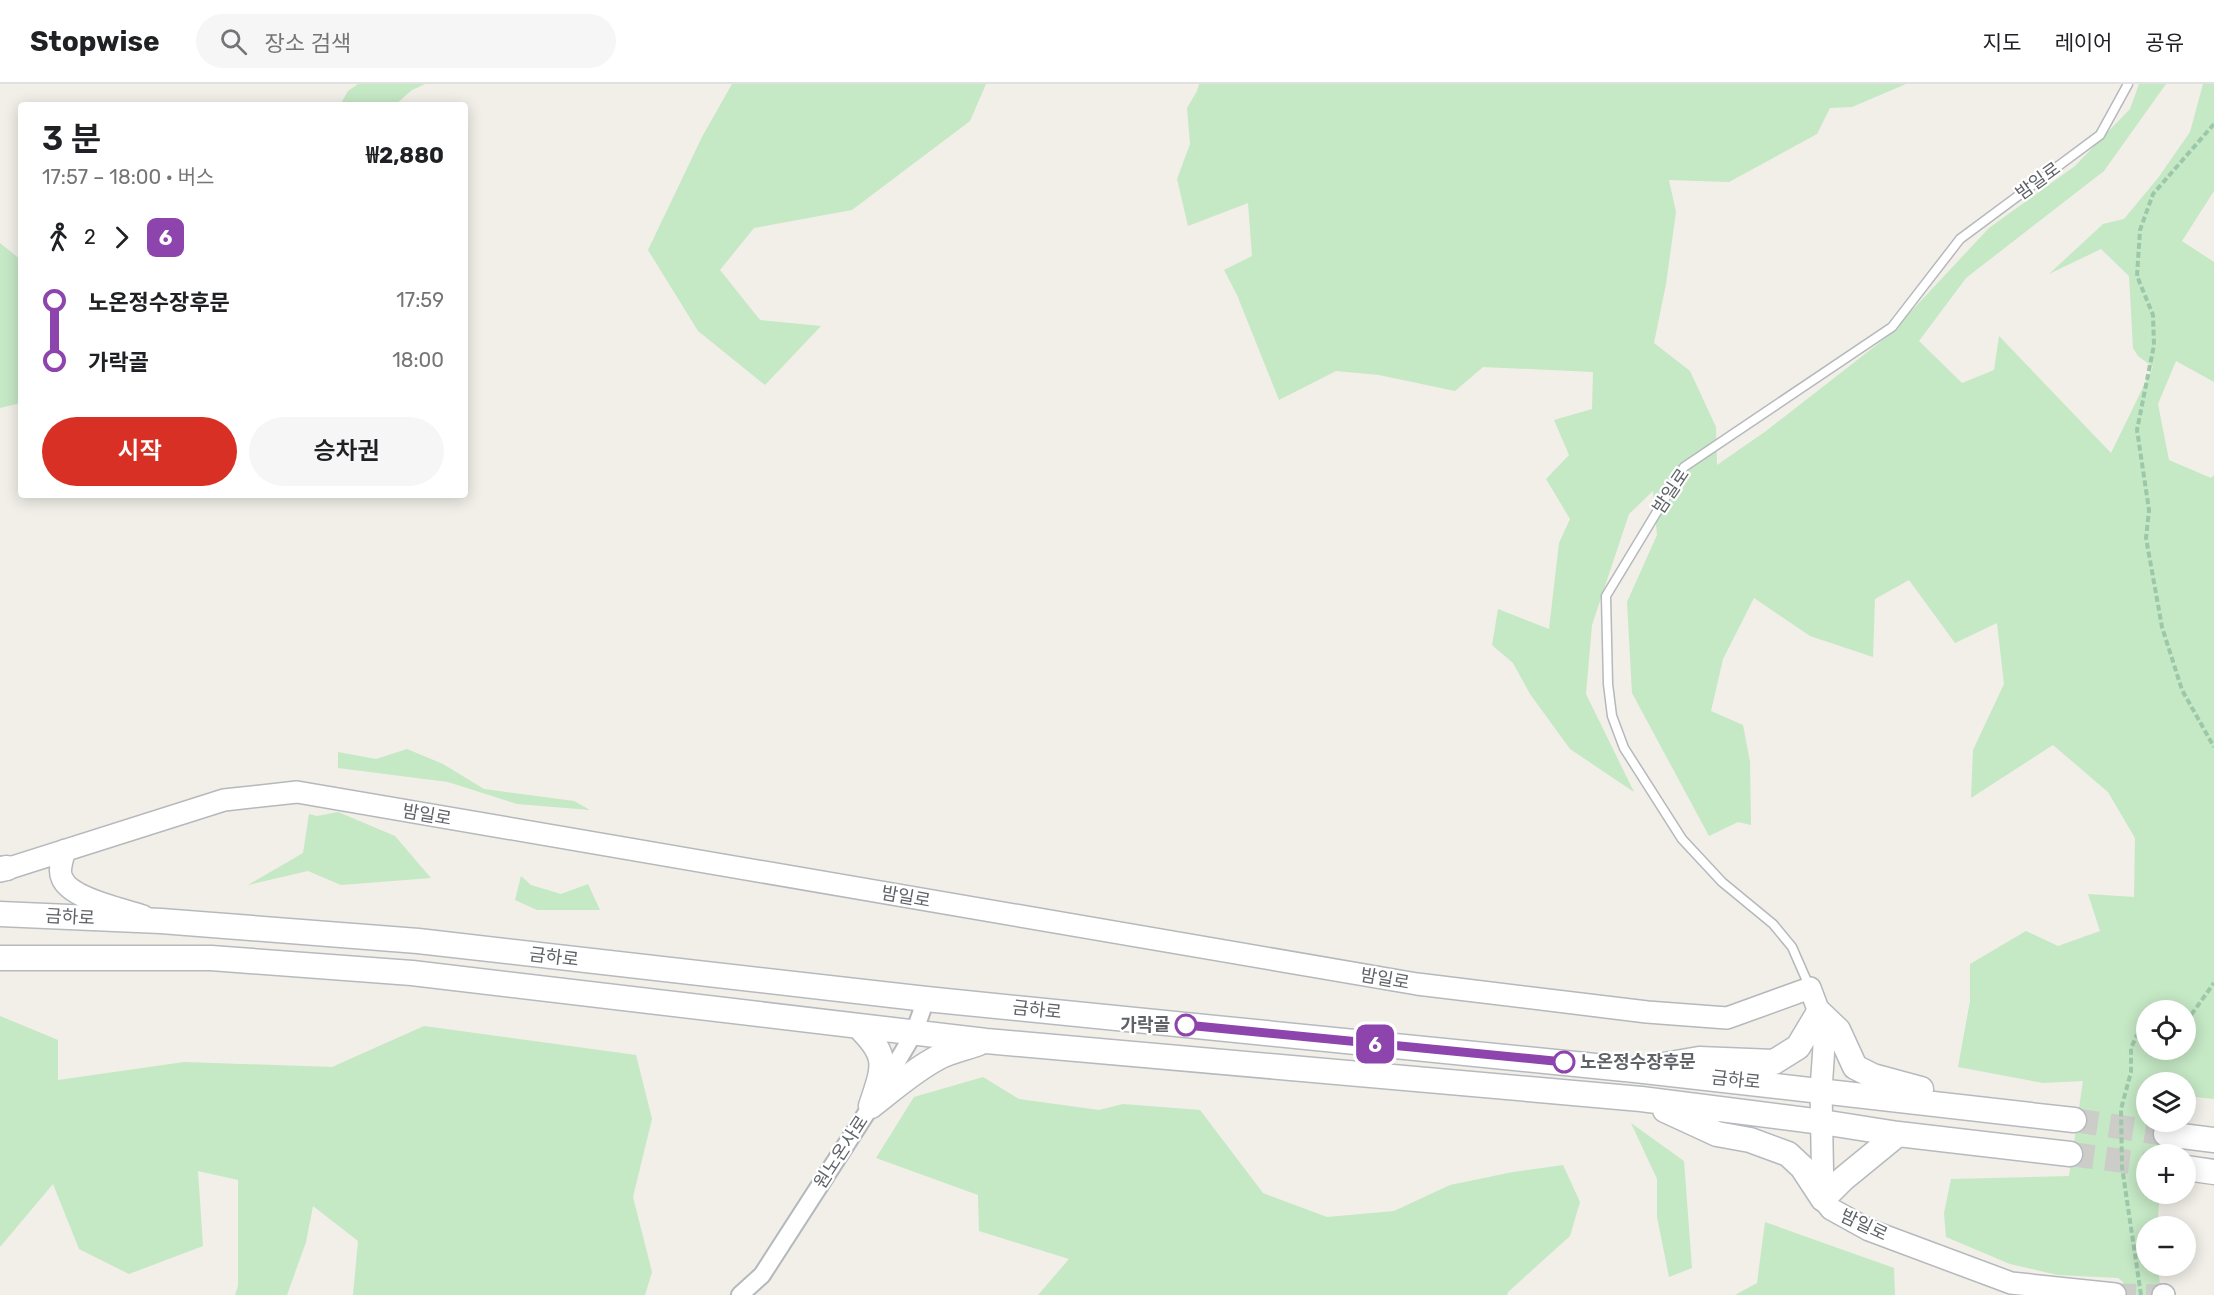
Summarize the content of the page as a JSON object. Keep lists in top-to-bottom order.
{
  "streets": {
    "main road": ["금하로"],
    "street": ["밤일로", "원노온사로"]
  },
  "crossings": [
    ["밤일로", "금하로"],
    ["금하로", "원노온사로"]
  ],
  "places": ["가락골", "노온정수장후문"],
  "lines": ["bus line 6"],
  "page": {
    "header": "Stopwise",
    "search": "장소 검색",
    "nav": ["지도", "레이어", "공유"],
    "on_map": "6",
    "heading": ["3 분", "17:57 – 18:00 · 버스", "₩2,880"],
    "legs": ["2", "6"],
    "list": [
      {
        "name": "노온정수장후문",
        "value": "17:59"
      },
      {
        "name": "가락골",
        "value": "18:00"
      }
    ],
    "buttons": ["시작", "승차권"],
    "map_buttons": ["+", "−"]
  }
}
